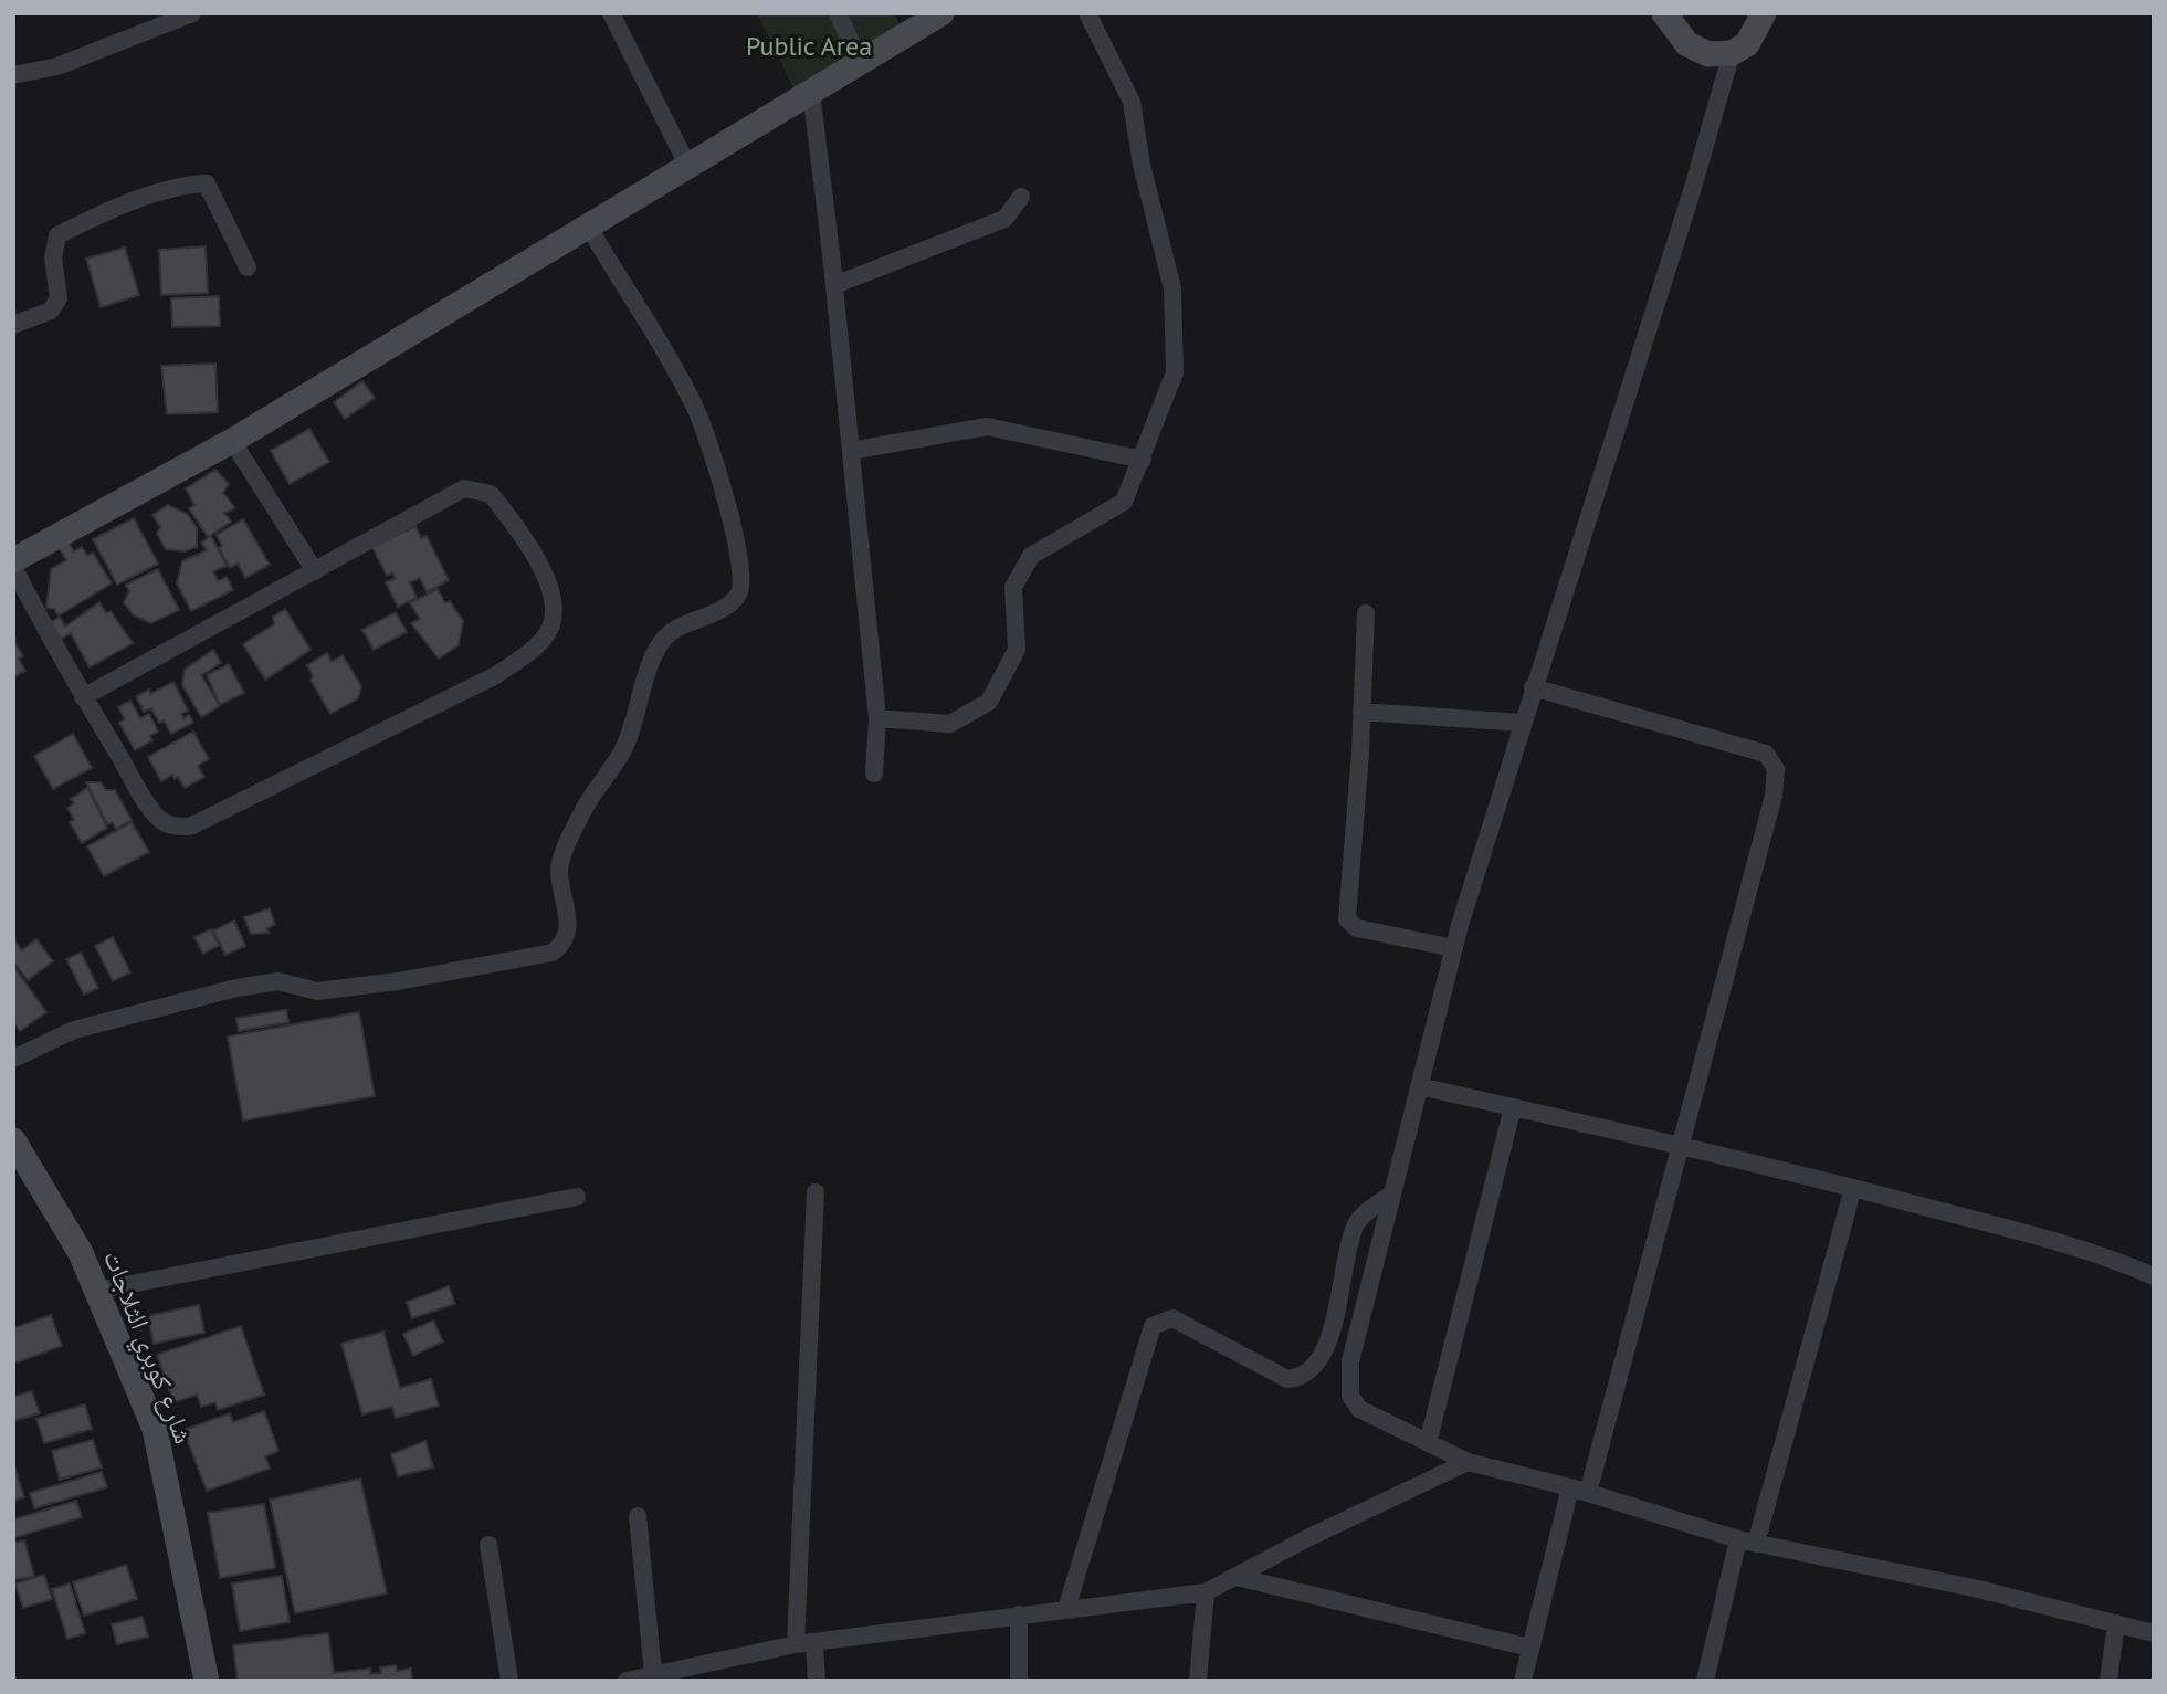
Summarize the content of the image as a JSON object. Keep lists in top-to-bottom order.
{
  "streets": {
    "street": ["شارع كوبري الثلاجات"]
  },
  "parks": ["Public Area"]
}
